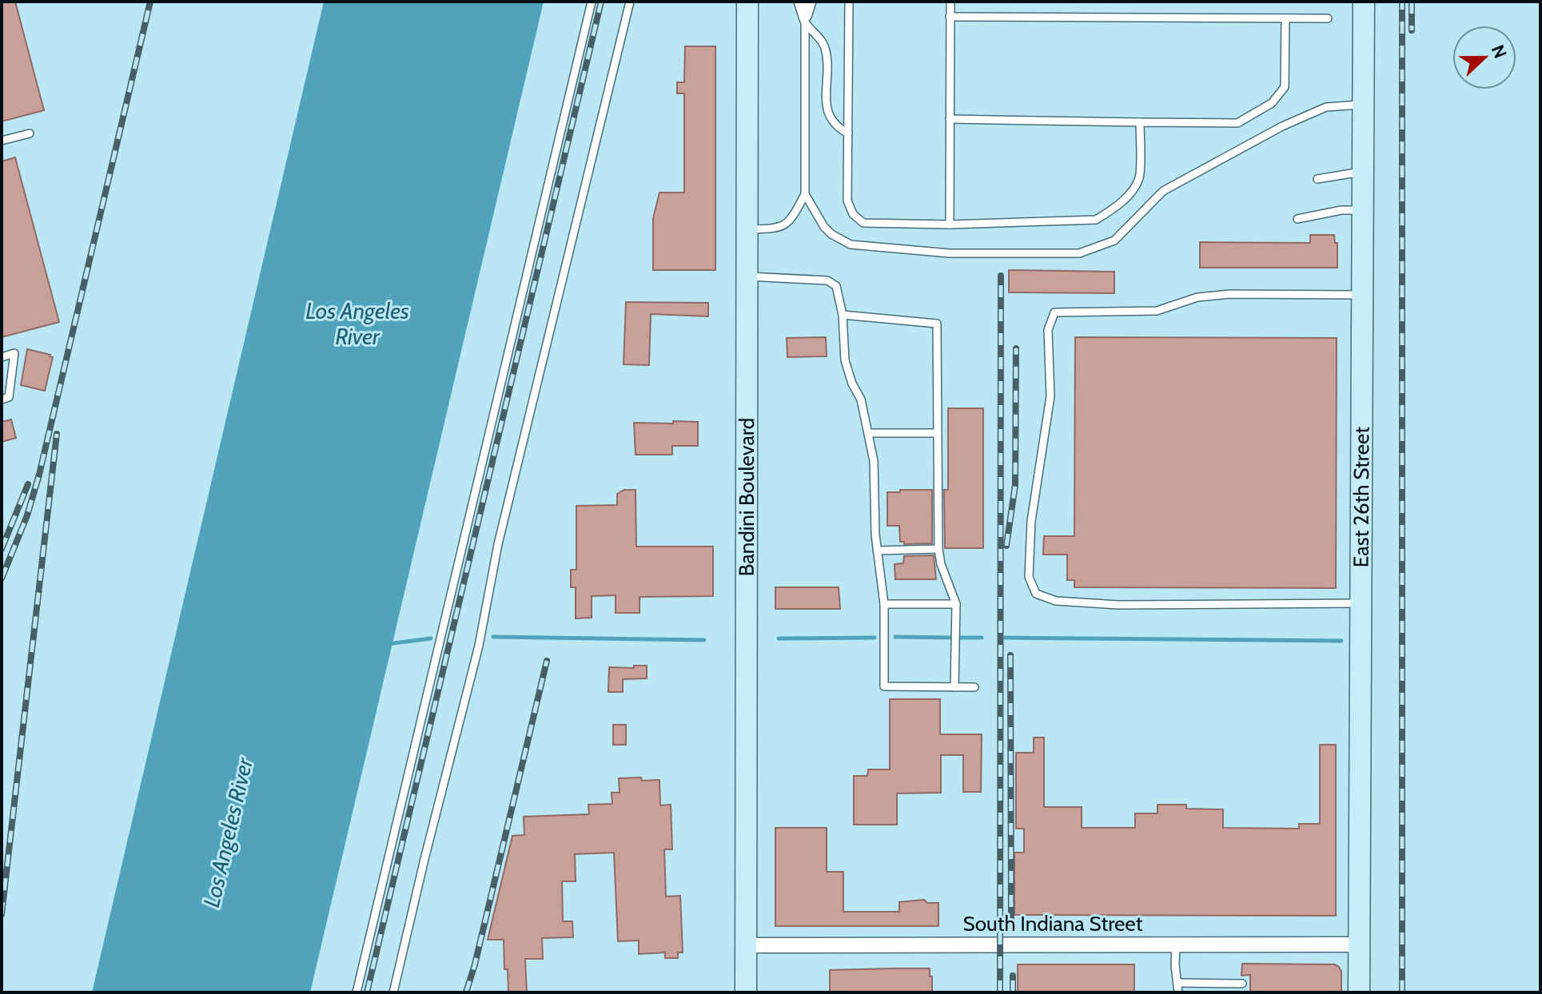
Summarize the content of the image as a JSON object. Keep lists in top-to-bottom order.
{
  "streets": {
    "street": ["Bandini Boulevard", "East 26th Street", "South Indiana Street"]
  },
  "crossings": [
    ["Bandini Boulevard", "South Indiana Street"],
    ["East 26th Street", "South Indiana Street"]
  ],
  "water": ["Los Angeles River"],
  "north": "right"
}
